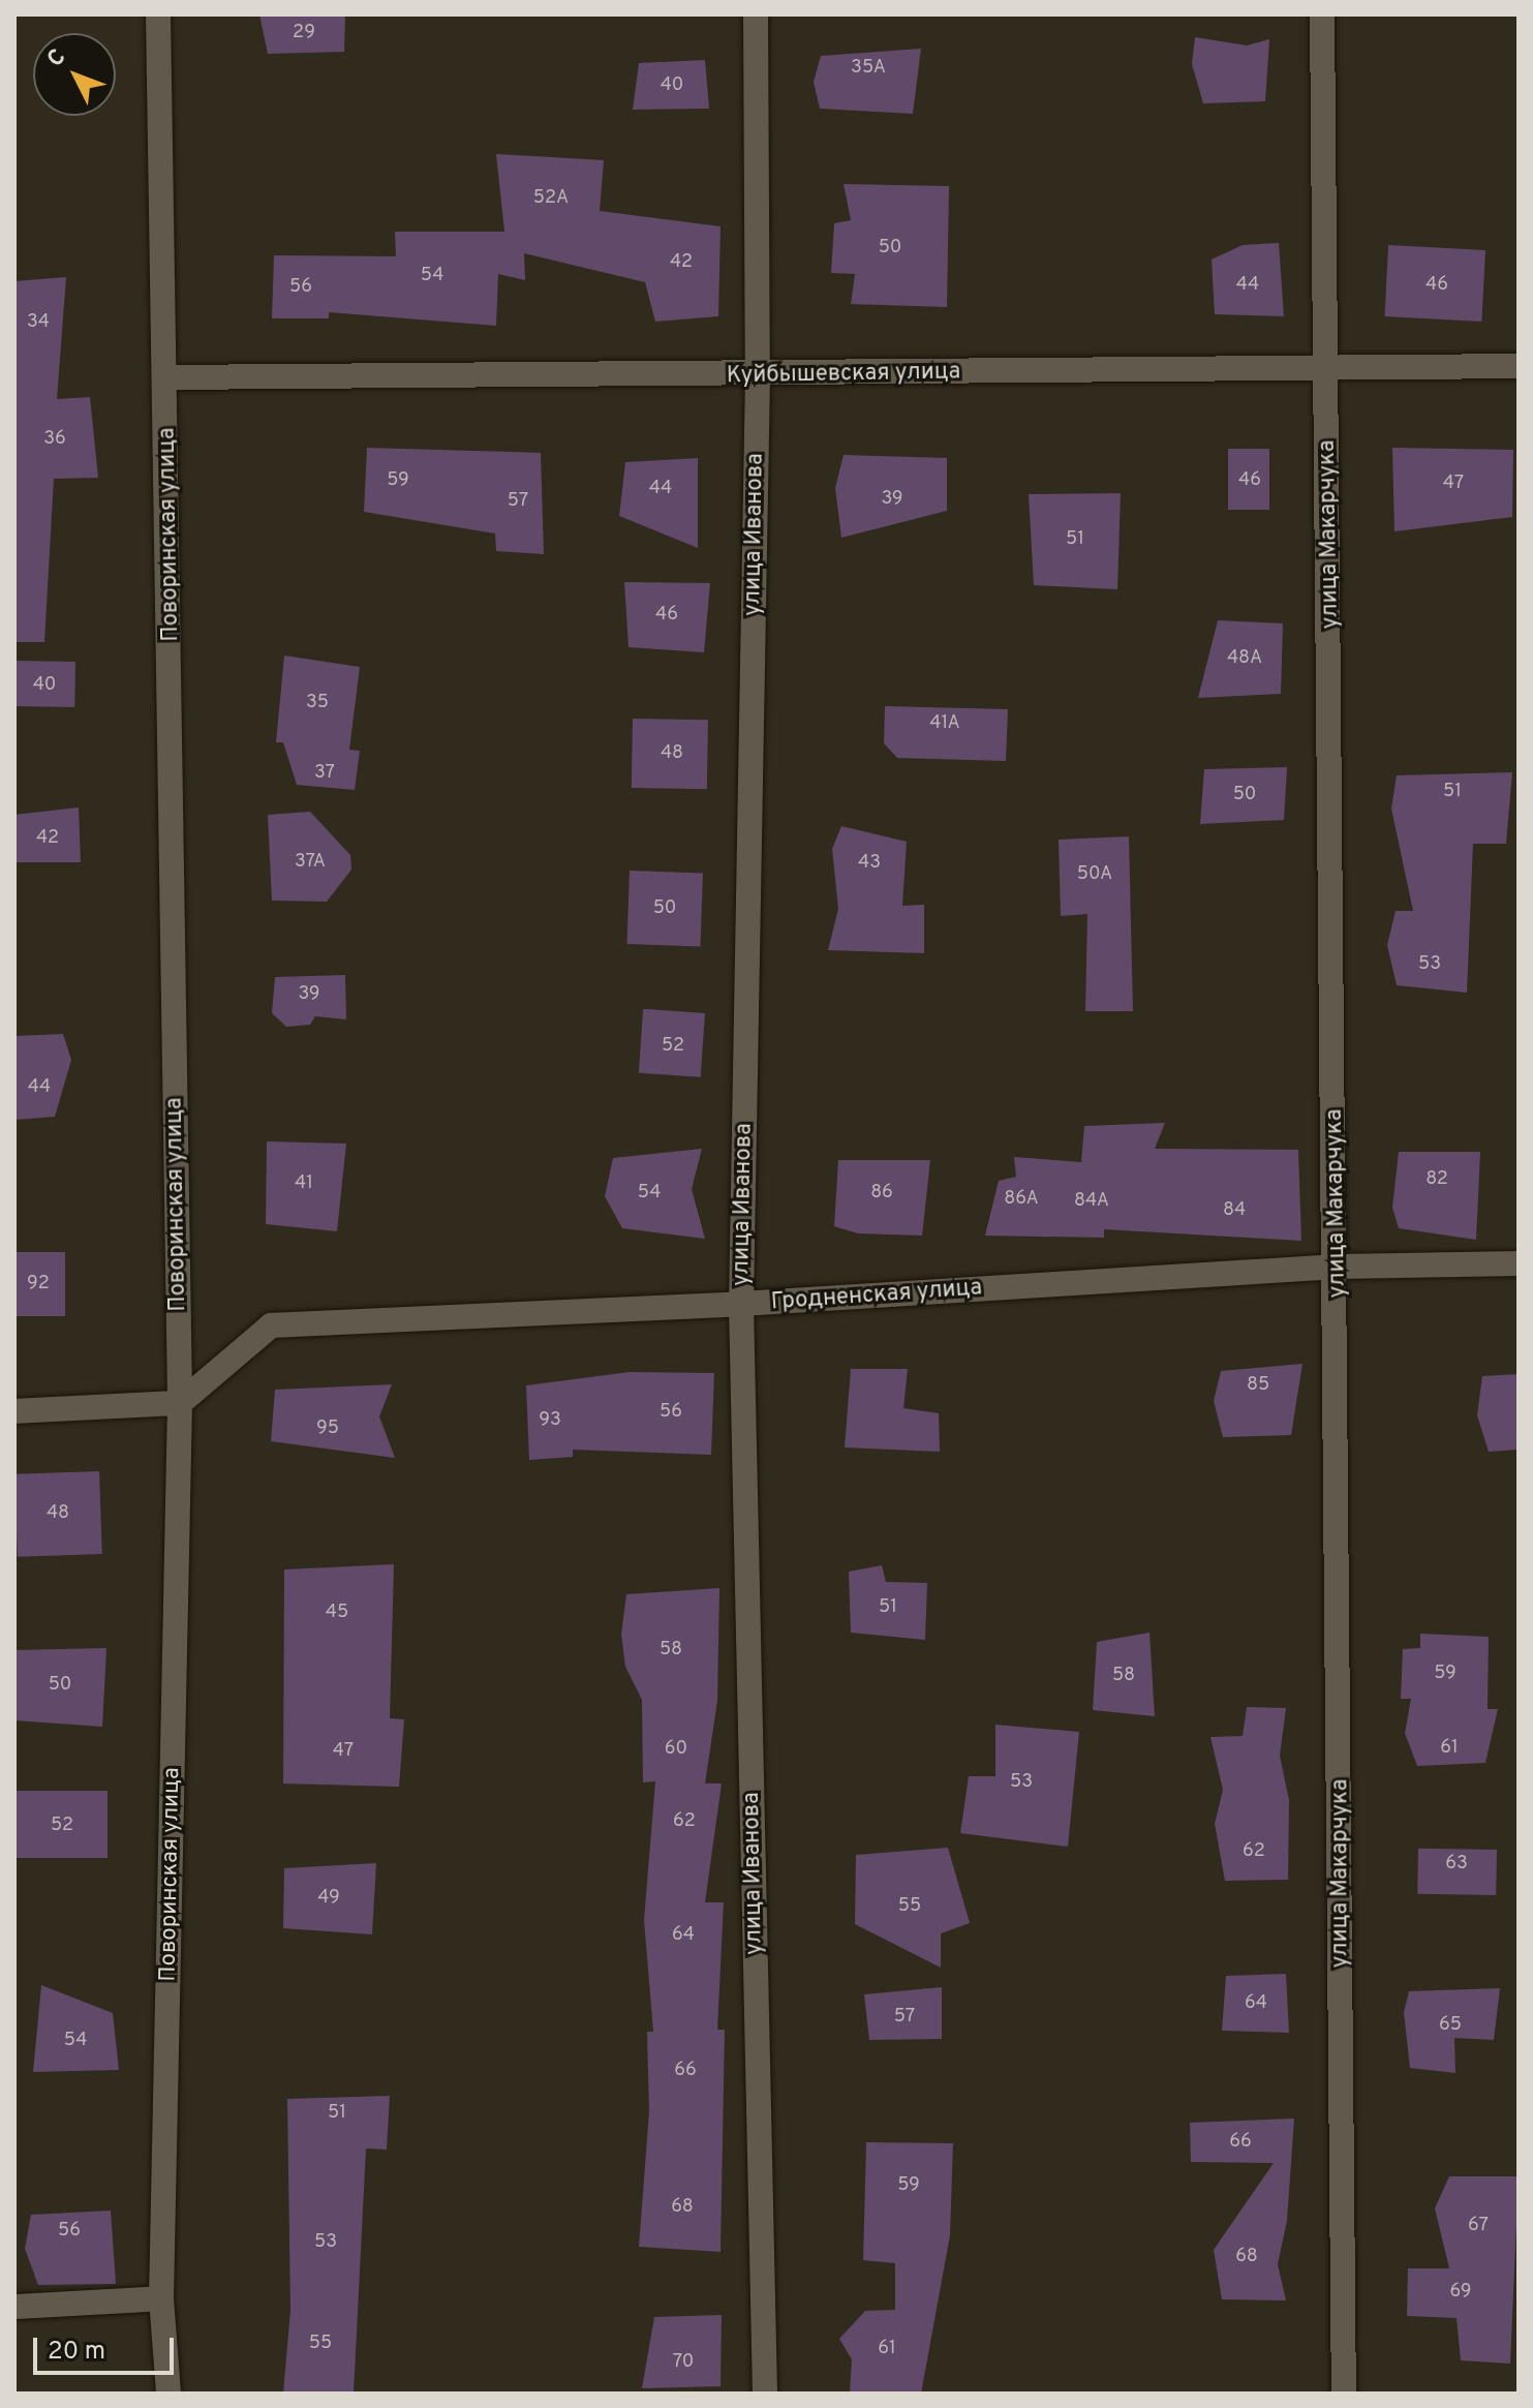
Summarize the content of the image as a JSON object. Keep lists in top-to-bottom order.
{
  "streets": {
    "street": [
      "Куйбышевская улица",
      "Поворинская улица",
      "улица Иванова",
      "улица Макарчука",
      "Гродненская улица"
    ]
  },
  "crossings": [
    ["Куйбышевская улица", "Поворинская улица"],
    ["Куйбышевская улица", "улица Иванова"],
    ["Куйбышевская улица", "улица Макарчука"],
    ["Поворинская улица", "Гродненская улица"],
    ["улица Иванова", "Гродненская улица"],
    ["улица Макарчука", "Гродненская улица"]
  ],
  "house_numbers": [
    "29",
    "35А",
    "40",
    "52А",
    "50",
    "42",
    "54",
    "44",
    "46",
    "56",
    "34",
    "36",
    "59",
    "46",
    "47",
    "44",
    "39",
    "57",
    "51",
    "46",
    "48А",
    "40",
    "35",
    "41А",
    "48",
    "37",
    "51",
    "50",
    "42",
    "37А",
    "43",
    "50А",
    "50",
    "53",
    "39",
    "52",
    "44",
    "82",
    "41",
    "54",
    "86",
    "86А",
    "84А",
    "84",
    "92",
    "85",
    "56",
    "93",
    "95",
    "48",
    "51",
    "45",
    "58",
    "59",
    "58",
    "50",
    "61",
    "60",
    "47",
    "53",
    "62",
    "52",
    "62",
    "63",
    "49",
    "55",
    "64",
    "64",
    "57",
    "65",
    "54",
    "66",
    "51",
    "66",
    "59",
    "68",
    "67",
    "56",
    "53",
    "68",
    "69",
    "55",
    "61",
    "70"
  ],
  "scale_bar": "20 m",
  "north": "top left"
}
